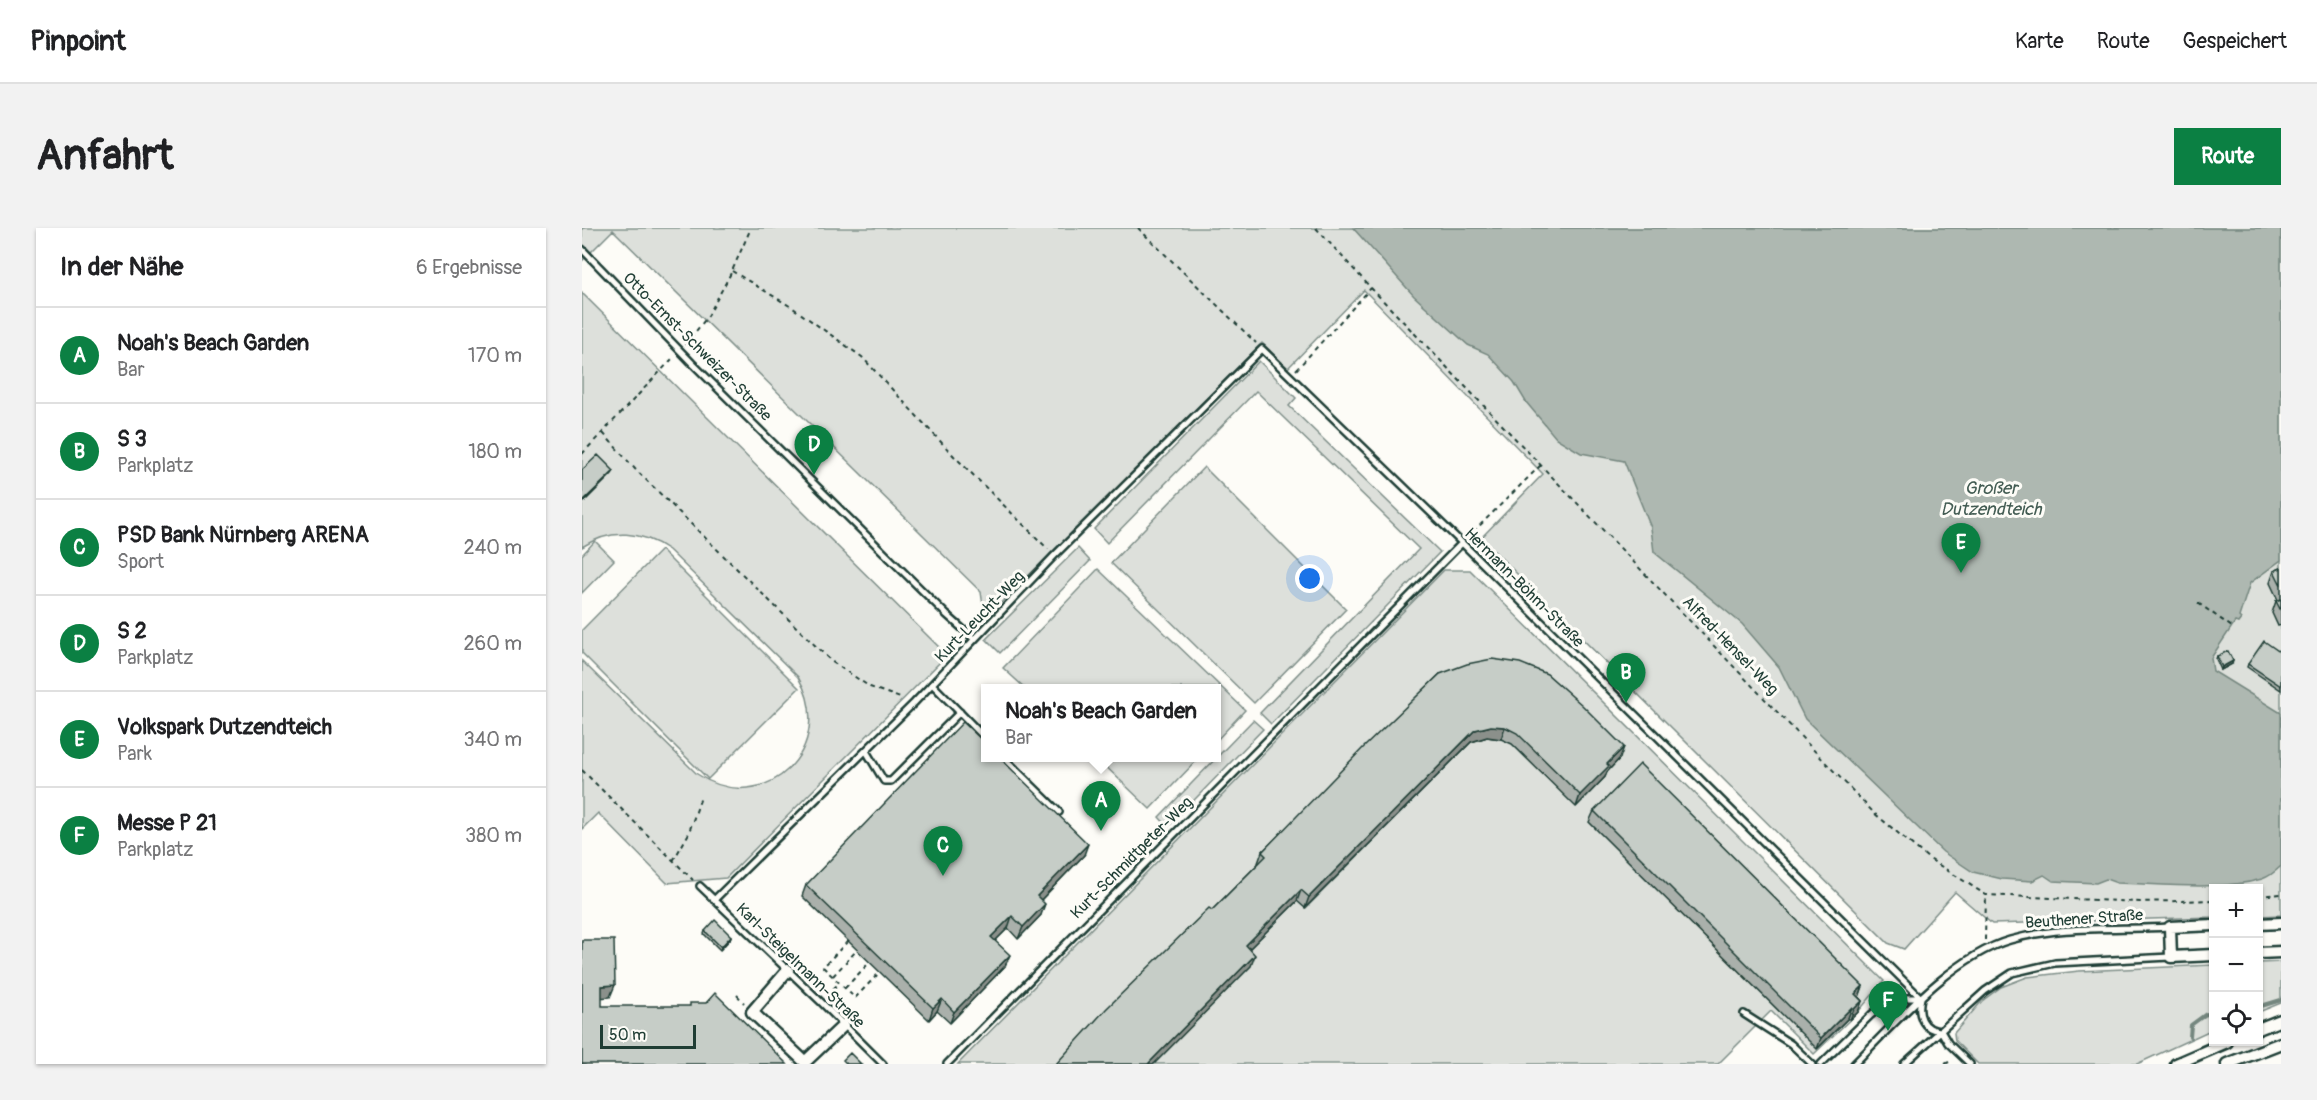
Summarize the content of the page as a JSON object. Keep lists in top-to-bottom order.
{
  "streets": {
    "street": ["Beuthener Straße"],
    "lane": [
      "Otto-Ernst-Schweizer-Straße",
      "Hermann-Böhm-Straße",
      "Kurt-Leucht-Weg",
      "Kurt-Schmidtpeter-Weg",
      "Karl-Steigelmann-Straße"
    ],
    "path": ["Alfred-Hensel-Weg"]
  },
  "crossings": [
    ["Otto-Ernst-Schweizer-Straße", "Kurt-Leucht-Weg"],
    ["Hermann-Böhm-Straße", "Kurt-Leucht-Weg"],
    ["Hermann-Böhm-Straße", "Kurt-Schmidtpeter-Weg"],
    ["Hermann-Böhm-Straße", "Beuthener Straße"],
    ["Kurt-Leucht-Weg", "Karl-Steigelmann-Straße"]
  ],
  "water": ["Großer Dutzendteich"],
  "scale_bar": "50 m",
  "page": {
    "header": "Pinpoint",
    "nav": ["Karte", "Route", "Gespeichert"],
    "buttons": "Route",
    "title": "Anfahrt",
    "heading": ["In der Nähe", "6 Ergebnisse"],
    "list": [
      {
        "mark": "A",
        "name": "Noah's Beach Garden",
        "note": "Bar",
        "value": "170 m"
      },
      {
        "mark": "B",
        "name": "S 3",
        "note": "Parkplatz",
        "value": "180 m"
      },
      {
        "mark": "C",
        "name": "PSD Bank Nürnberg ARENA",
        "note": "Sport",
        "value": "240 m"
      },
      {
        "mark": "D",
        "name": "S 2",
        "note": "Parkplatz",
        "value": "260 m"
      },
      {
        "mark": "E",
        "name": "Volkspark Dutzendteich",
        "note": "Park",
        "value": "340 m"
      },
      {
        "mark": "F",
        "name": "Messe P 21",
        "note": "Parkplatz",
        "value": "380 m"
      }
    ],
    "pins": [
      "D",
      "E",
      "B",
      "A",
      "C",
      "F"
    ],
    "popup": ["Noah's Beach Garden", "Bar"],
    "map_buttons": ["+", "−"],
    "scale": "50 m"
  }
}
